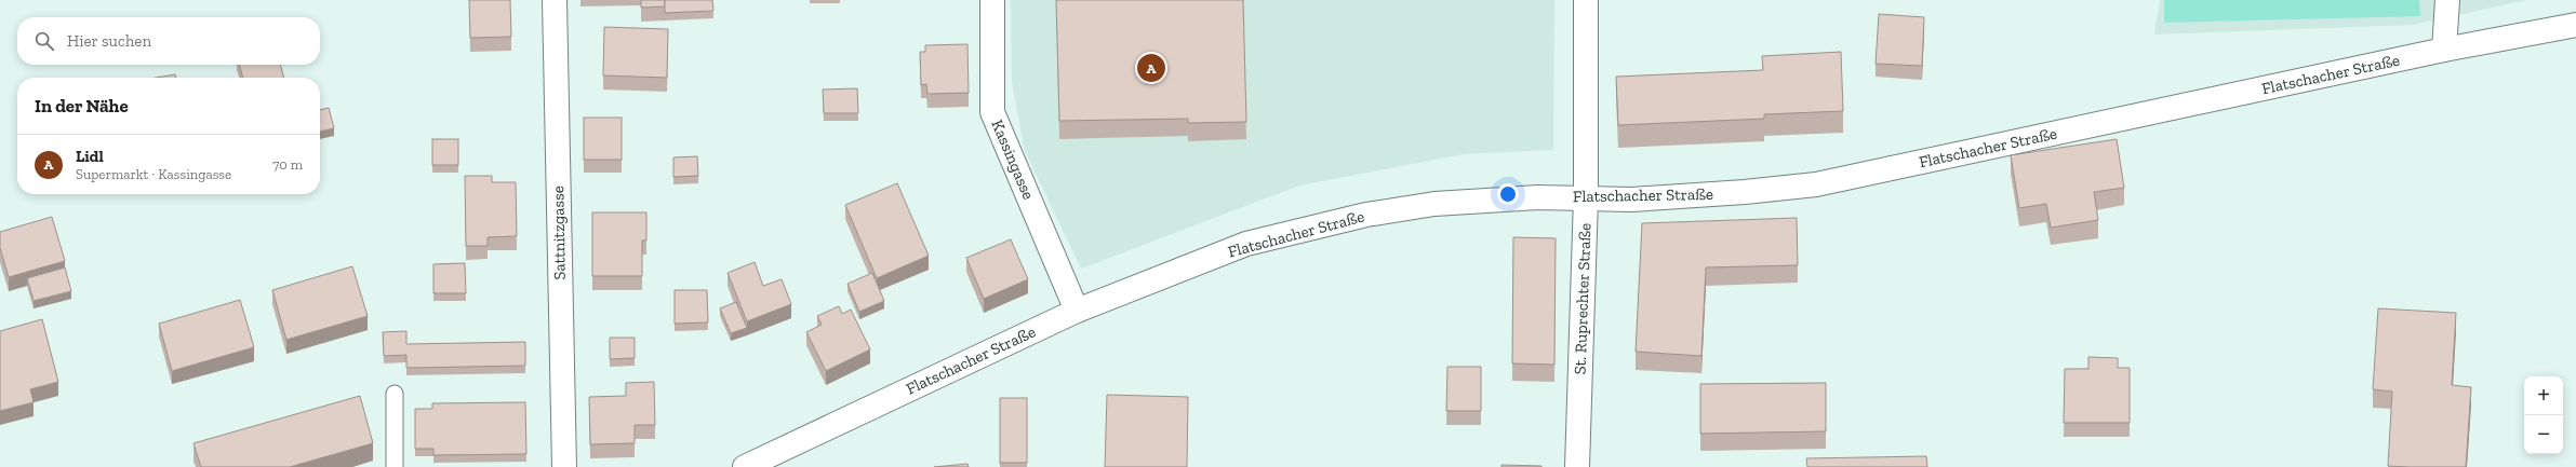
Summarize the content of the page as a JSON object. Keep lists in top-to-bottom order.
{
  "streets": {
    "street": [
      "Flatschacher Straße",
      "Kassingasse",
      "Sattnitzgasse",
      "St. Ruprechter Straße"
    ]
  },
  "crossings": [
    ["Flatschacher Straße", "Kassingasse"],
    ["Flatschacher Straße", "St. Ruprechter Straße"]
  ],
  "page": {
    "search": "Hier suchen",
    "pins": "A",
    "heading": "In der Nähe",
    "list": [
      {
        "mark": "A",
        "name": "Lidl",
        "note": "Supermarkt · Kassingasse",
        "value": "70 m"
      }
    ],
    "map_buttons": ["+", "−"]
  }
}
